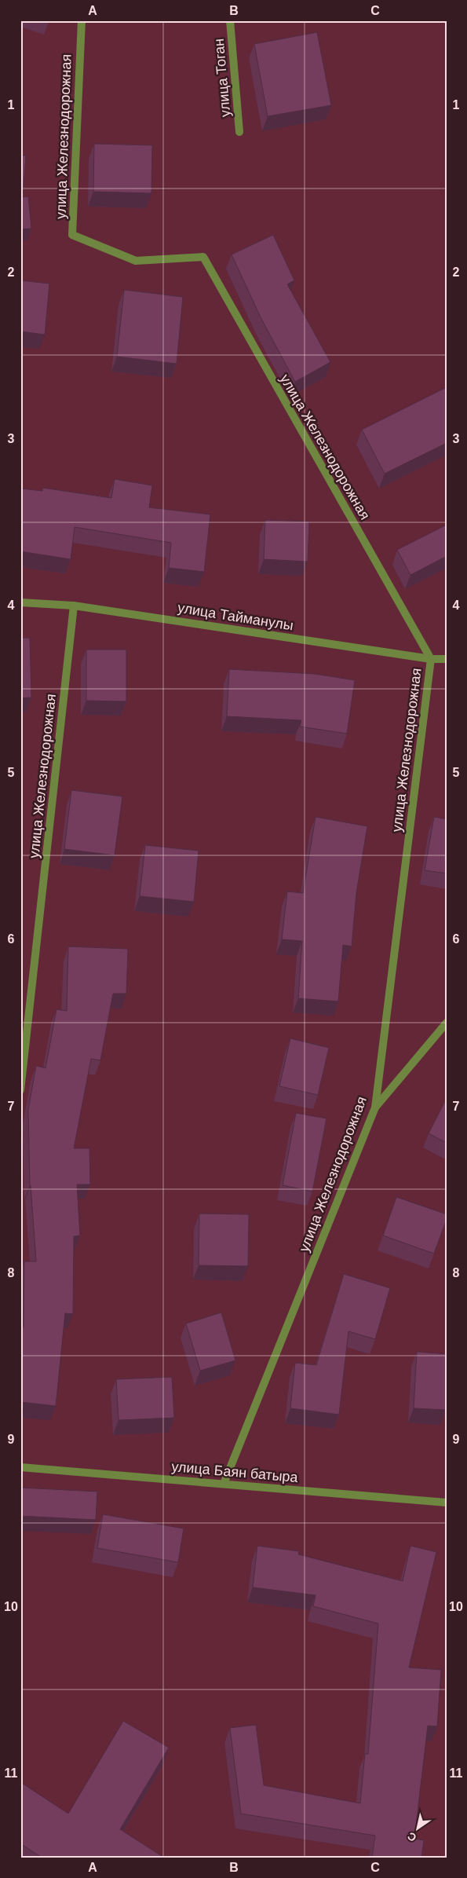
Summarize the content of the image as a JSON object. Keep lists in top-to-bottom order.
{
  "streets": {
    "street": [
      "улица Тоган",
      "улица Железнодорожная",
      "улица Тайманулы",
      "улица Баян батыра"
    ]
  },
  "crossings": [
    ["улица Железнодорожная", "улица Тайманулы"],
    ["улица Железнодорожная", "улица Баян батыра"]
  ],
  "north": "bottom left",
  "grid": {
    "columns": ["A", "B", "C"],
    "rows": [
      "1",
      "2",
      "3",
      "4",
      "5",
      "6",
      "7",
      "8",
      "9",
      "10",
      "11"
    ]
  }
}
